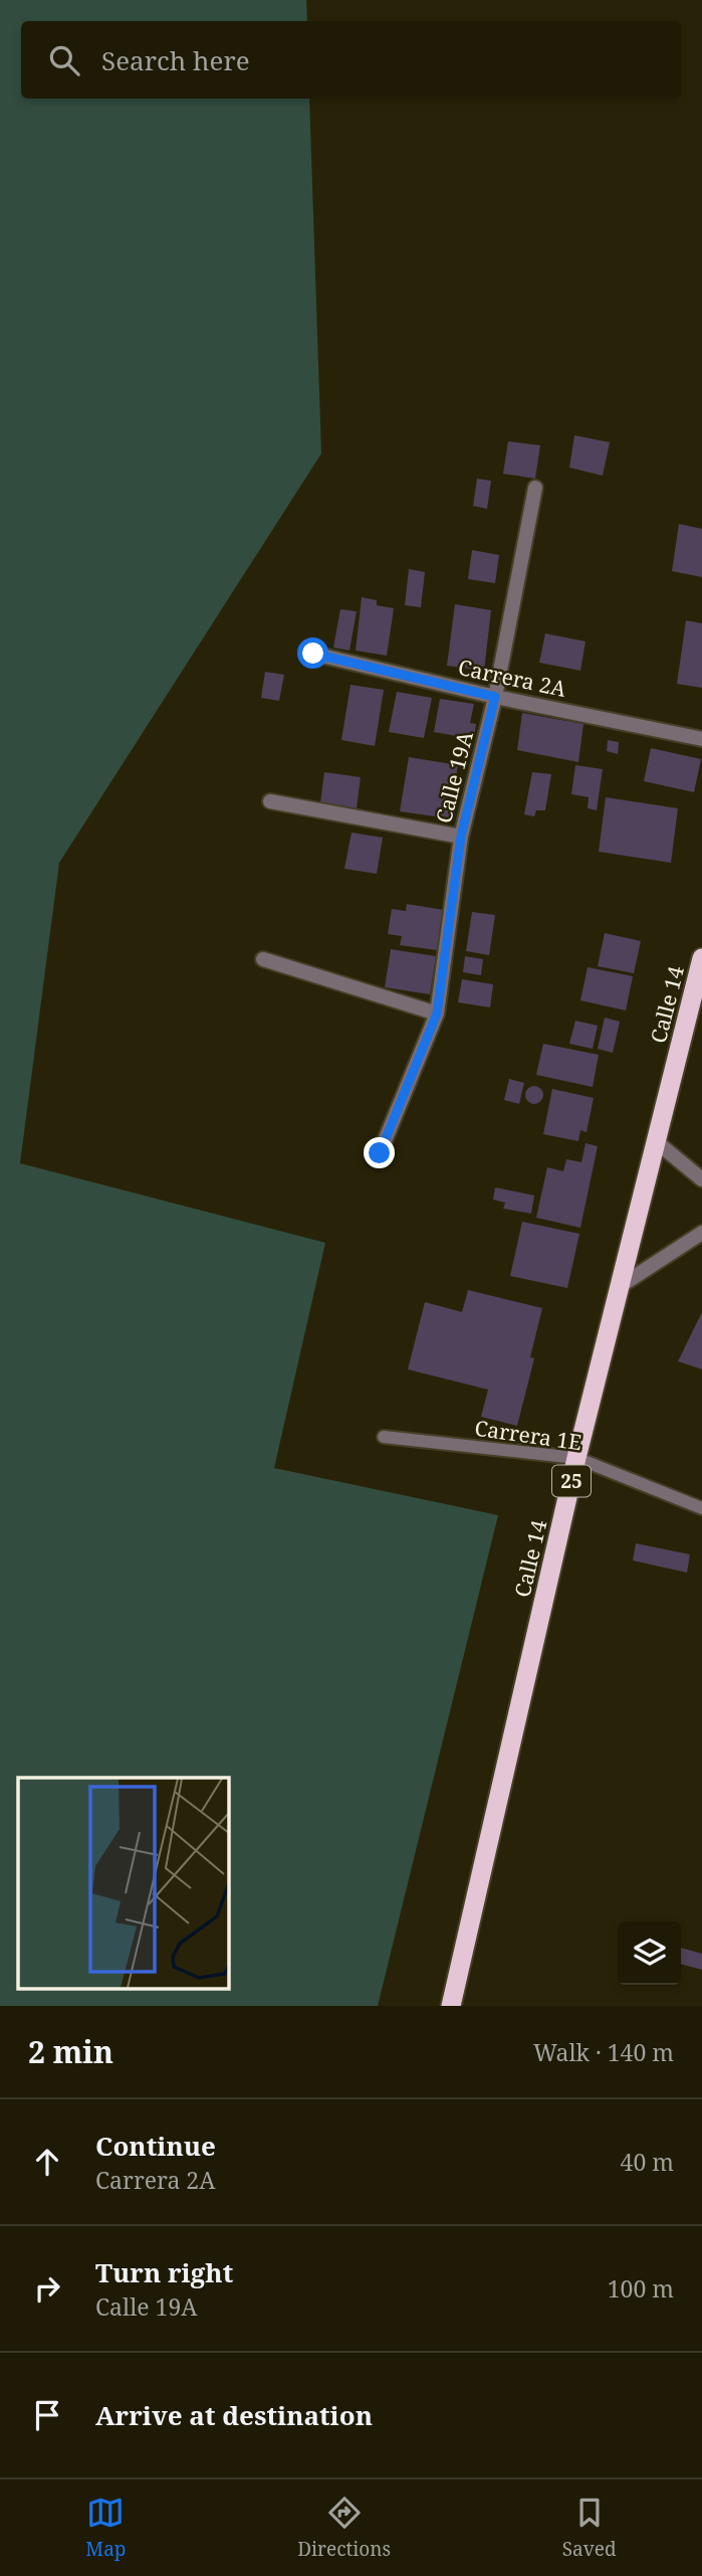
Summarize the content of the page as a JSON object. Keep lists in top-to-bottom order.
{
  "streets": {
    "highway": ["Calle 14", "25"],
    "street": ["Carrera 2A", "Calle 19A"],
    "lane": ["Carrera 1E"]
  },
  "crossings": [
    ["Carrera 2A", "Calle 19A"],
    ["Calle 14", "Carrera 1E"]
  ],
  "page": {
    "search": "Search here",
    "heading": ["2 min", "Walk · 140 m"],
    "list": [
      ["Continue", "Carrera 2A", "40 m"],
      ["Turn right", "Calle 19A", "100 m"],
      "Arrive at destination"
    ],
    "nav": ["Map", "Directions", "Saved"]
  }
}
